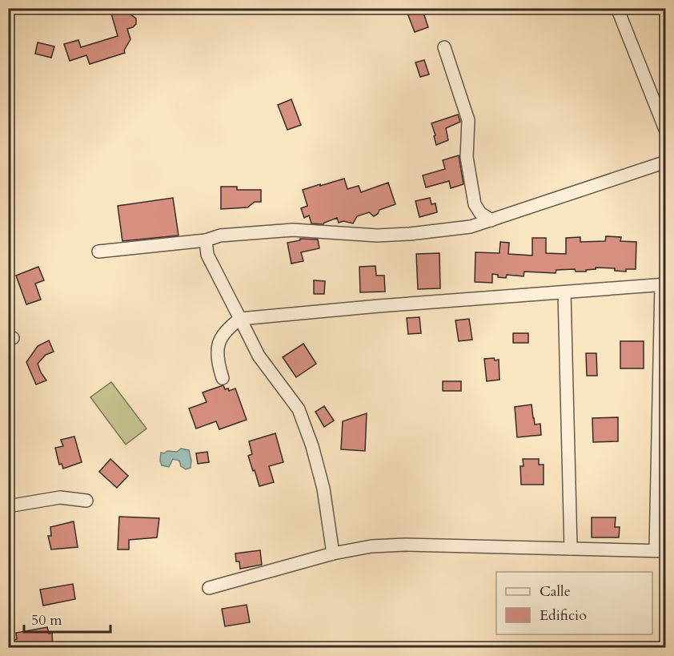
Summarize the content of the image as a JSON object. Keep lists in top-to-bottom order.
{
  "legend": ["Calle", "Edificio"],
  "scale_bar": "50 m"
}
